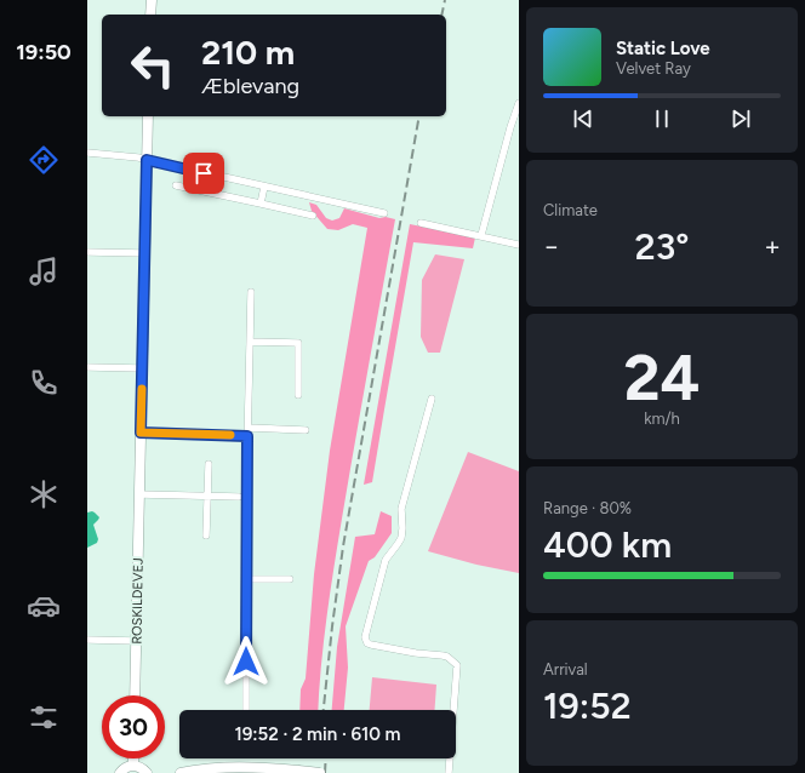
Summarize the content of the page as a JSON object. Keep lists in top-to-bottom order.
{
  "streets": {
    "street": ["ROSKILDEVEJ"]
  },
  "page": {
    "tabs": "19:50",
    "turn": ["210 m", "Æblevang"],
    "song": ["Static Love", "Velvet Ray"],
    "tile": [
      "Climate",
      ["24", "km/h"],
      ["Range · 80%", "400 km"],
      ["Arrival", "19:52"]
    ],
    "heat": ["−", "23°", "+"],
    "limit": "30",
    "trip": "19:52 · 2 min · 610 m"
  }
}
